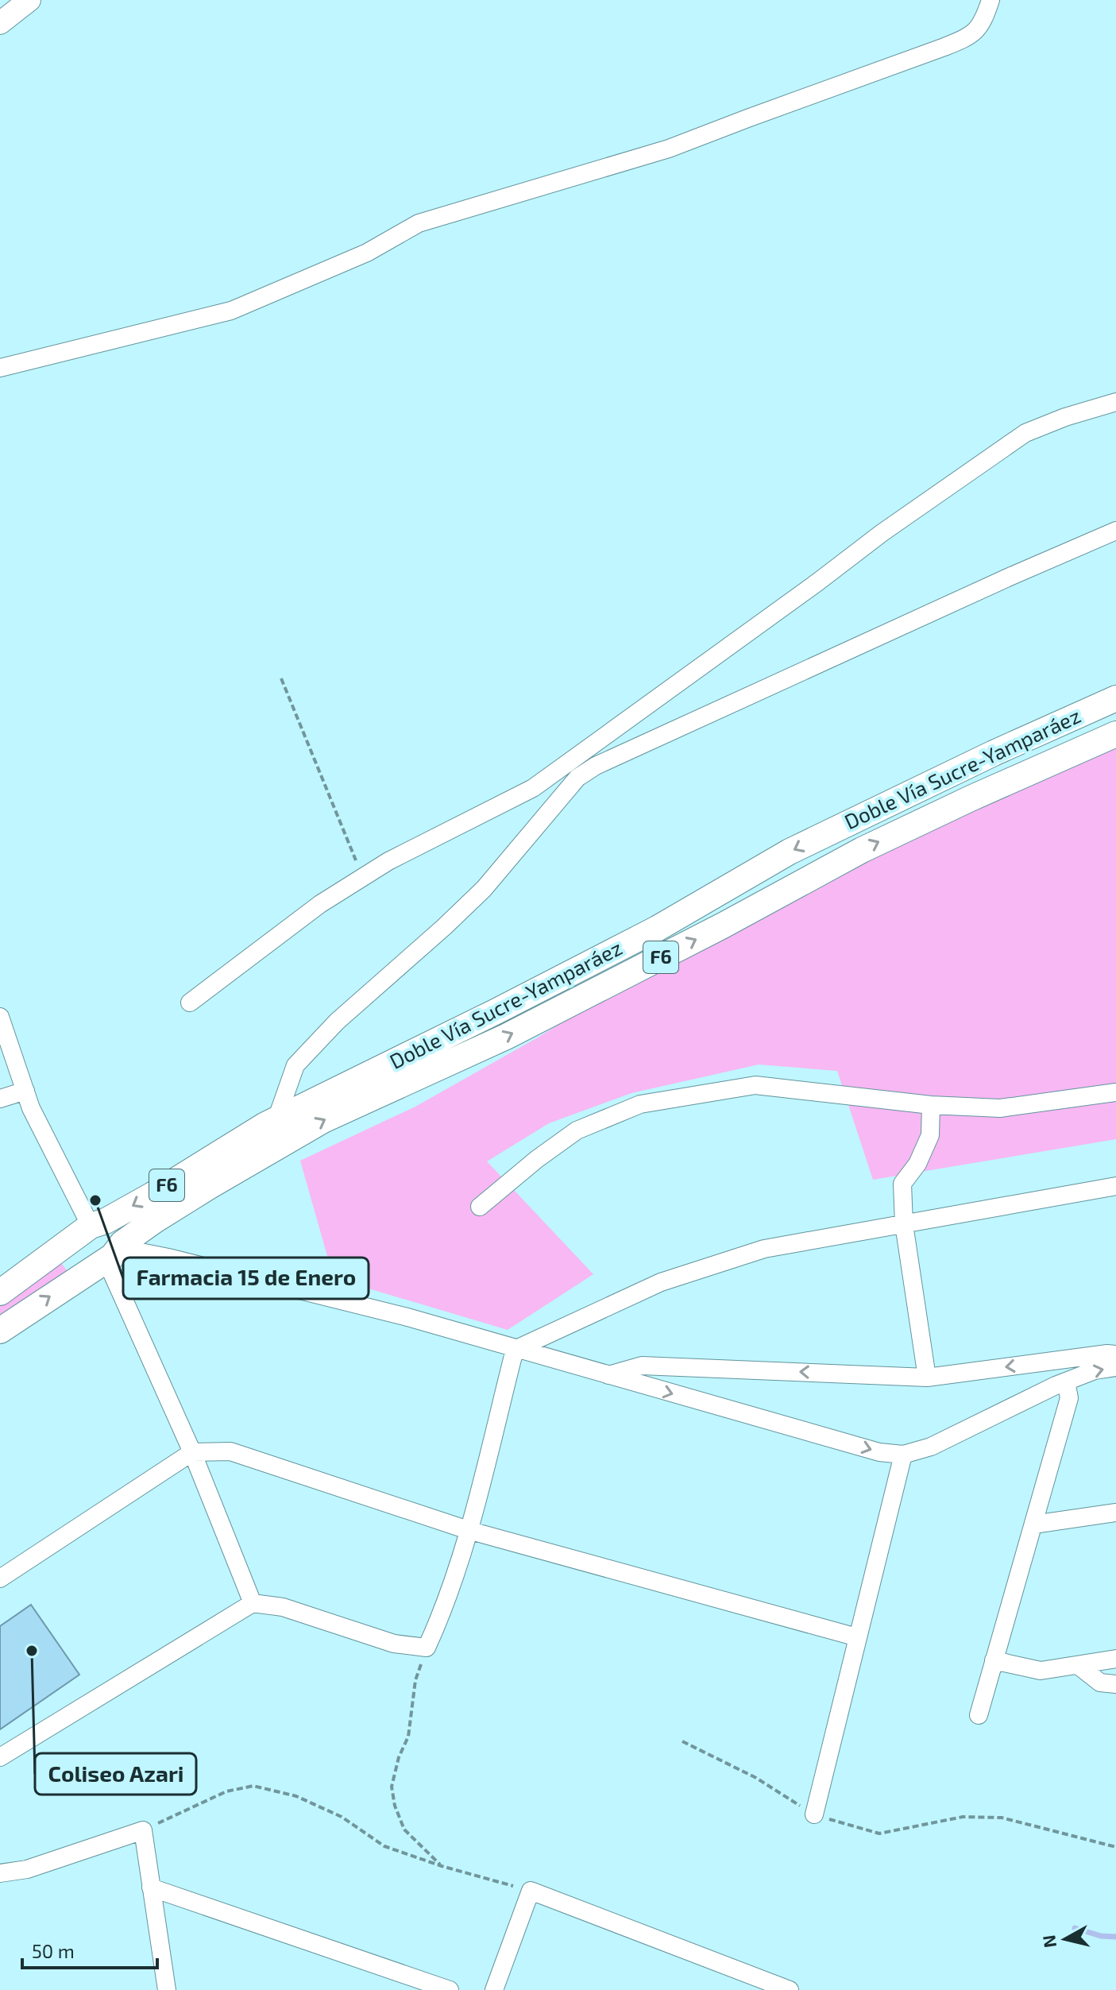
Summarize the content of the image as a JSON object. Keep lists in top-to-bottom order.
{
  "streets": {
    "highway": ["Doble Vía Sucre-Yamparáez", "F6"]
  },
  "places": ["Farmacia 15 de Enero", "Coliseo Azari"],
  "scale_bar": "50 m",
  "north": "left"
}
